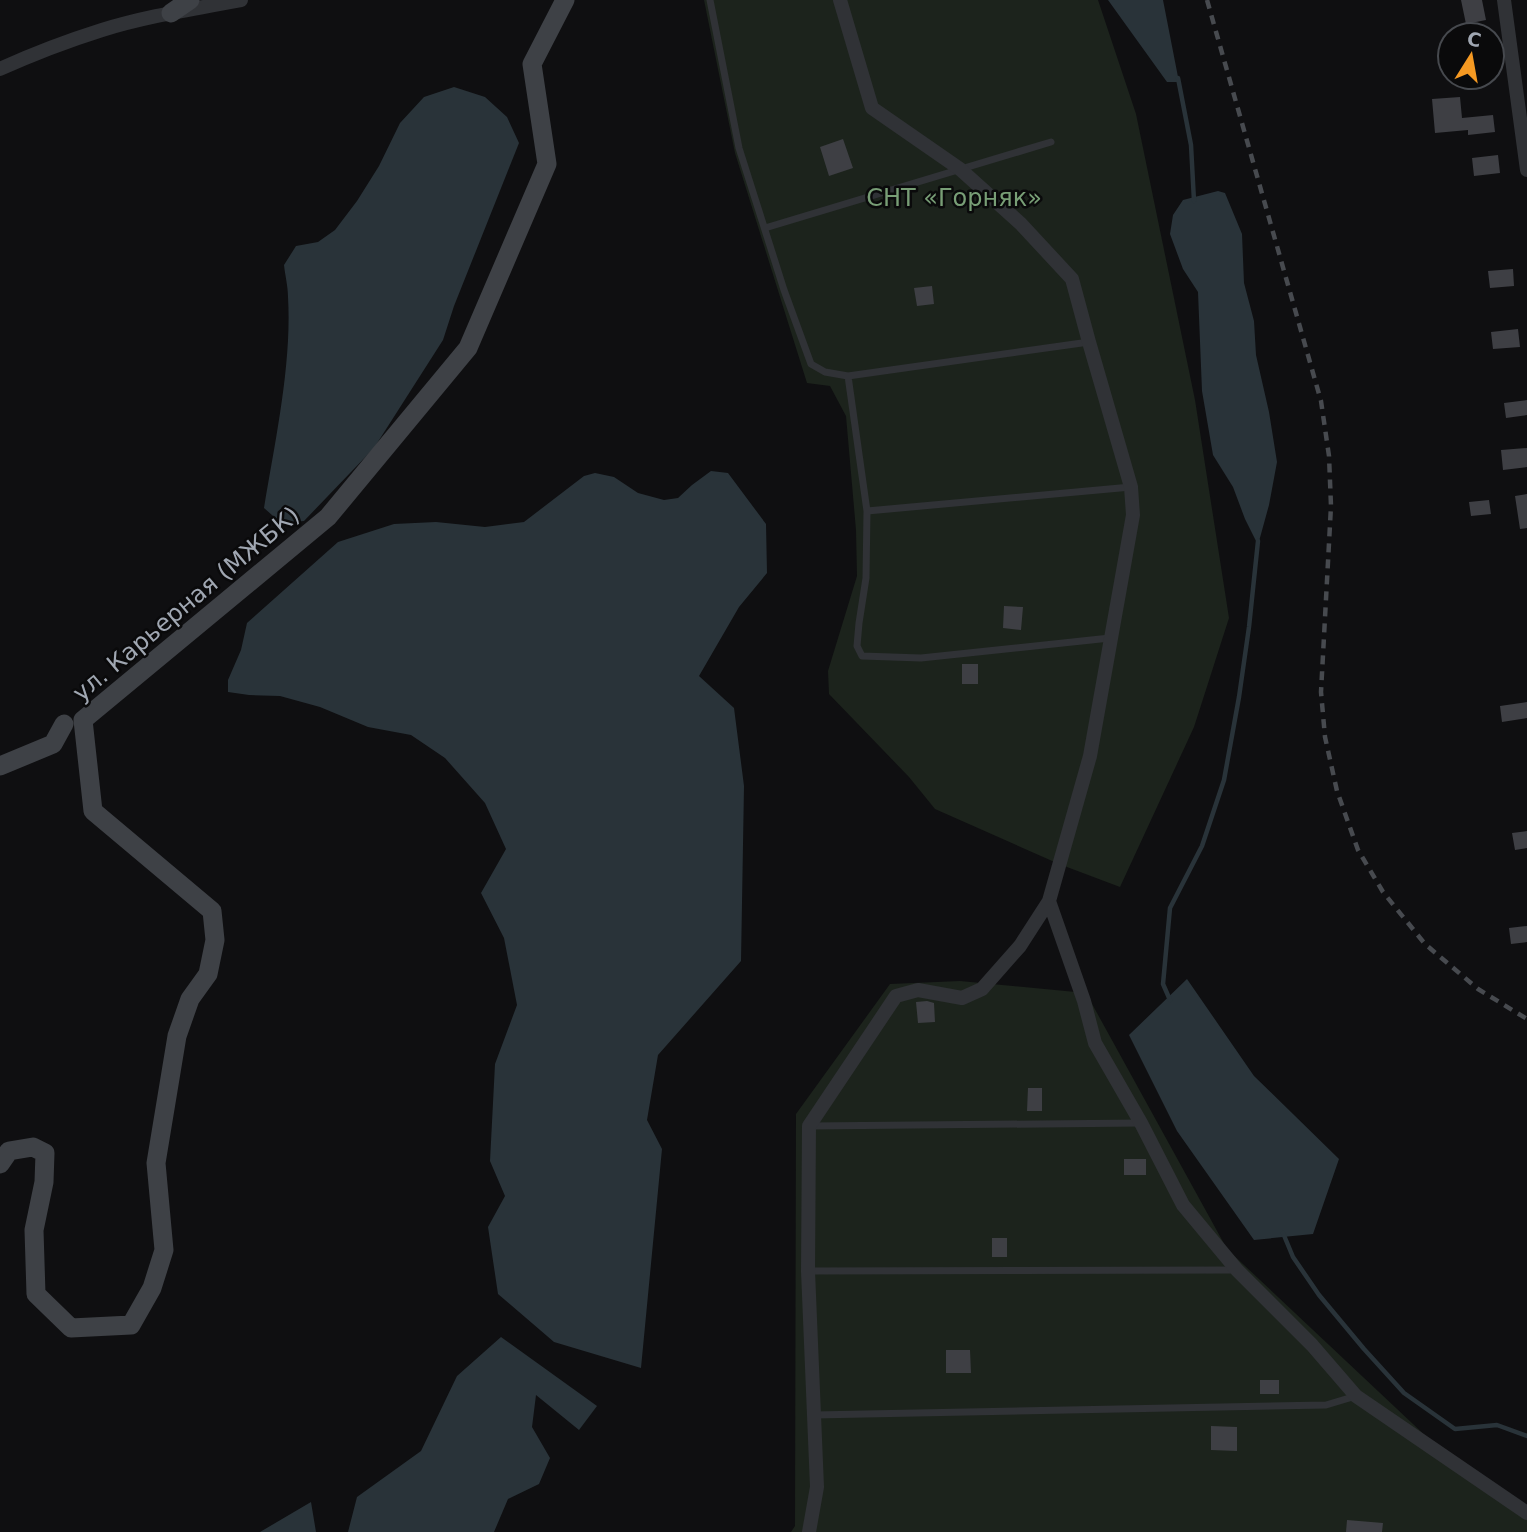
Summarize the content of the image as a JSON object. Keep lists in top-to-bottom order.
{
  "streets": {
    "street": ["ул. Карьерная (МЖБК)"]
  },
  "parks": ["СНТ «Горняк»"],
  "north": "top"
}
